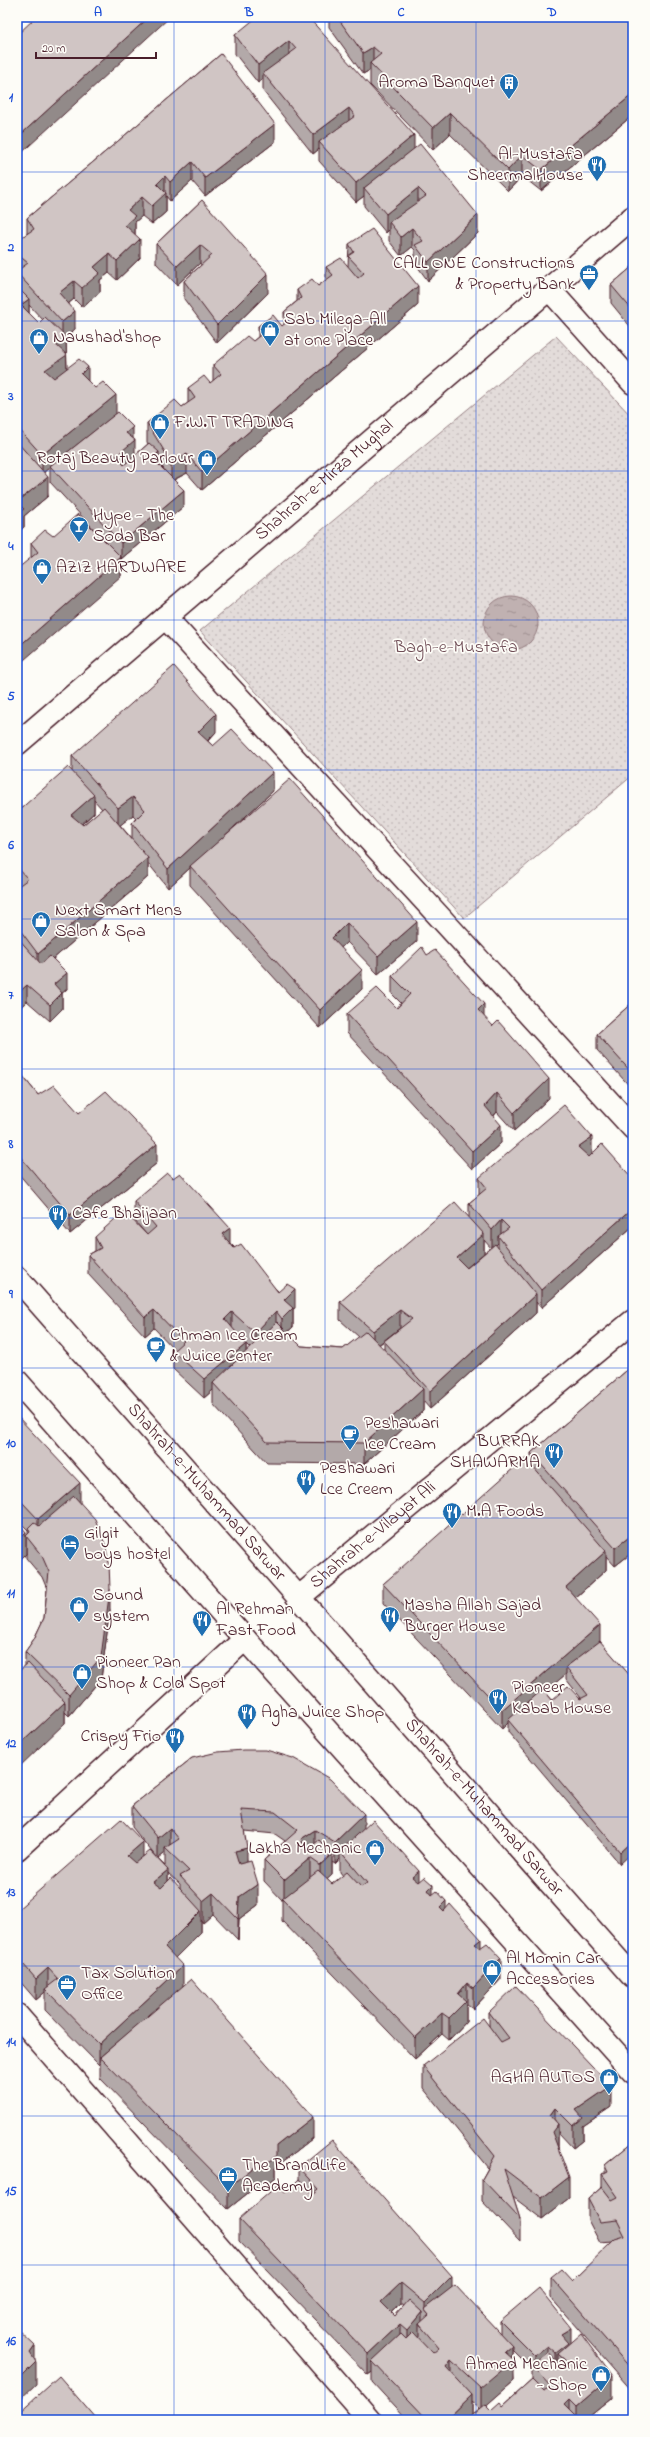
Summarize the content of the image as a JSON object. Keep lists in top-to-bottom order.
{
  "streets": {
    "street": ["Shahrah-e-Mirza Mughal", "Shahrah-e-Muhammad Sarwar", "Shahrah-e-Vilayat Ali"]
  },
  "crossings": [
    ["Shahrah-e-Muhammad Sarwar", "Shahrah-e-Vilayat Ali"]
  ],
  "parks": ["Bagh-e-Mustafa"],
  "places": {
    "building": ["Aroma Banquet"],
    "restaurant": [
      "Al-Mustafa SheermalHouse",
      "Cafe Bhaijaan",
      "BURRAK SHAWARMA",
      "Peshawari Lce Creem",
      "M.A Foods",
      "Masha Allah Sajad Burger House",
      "Al Rehman Fast Food",
      "Pioneer Kabab House",
      "Agha Juice Shop",
      "Crispy Frio"
    ],
    "office": ["CALL ONE Constructions & Property Bank", "Tax Solution Office", "The BrandLife Academy"],
    "shop": [
      "Sab Milega-All at one Place",
      "Naushad'shop",
      "F.W.T TRADING",
      "Rotaj Beauty Parlour",
      "AZIZ HARDWARE",
      "Next Smart Mens Salon & Spa",
      "Sound system",
      "Pioneer Pan Shop & Cold Spot",
      "Lakha Mechanic",
      "Al Momin Car Accessories",
      "AGHA AUTOS",
      "Ahmed Mechanic - Shop"
    ],
    "bar": ["Hype - The Soda Bar"],
    "cafe": ["Chman Ice Cream & Juice Center", "Peshawari Ice Cream"],
    "hotel": ["Gilgit boys hostel"]
  },
  "scale_bar": "20 m",
  "grid": {
    "columns": [
      "A",
      "B",
      "C",
      "D"
    ],
    "rows": [
      "1",
      "2",
      "3",
      "4",
      "5",
      "6",
      "7",
      "8",
      "9",
      "10",
      "11",
      "12",
      "13",
      "14",
      "15",
      "16"
    ]
  }
}
